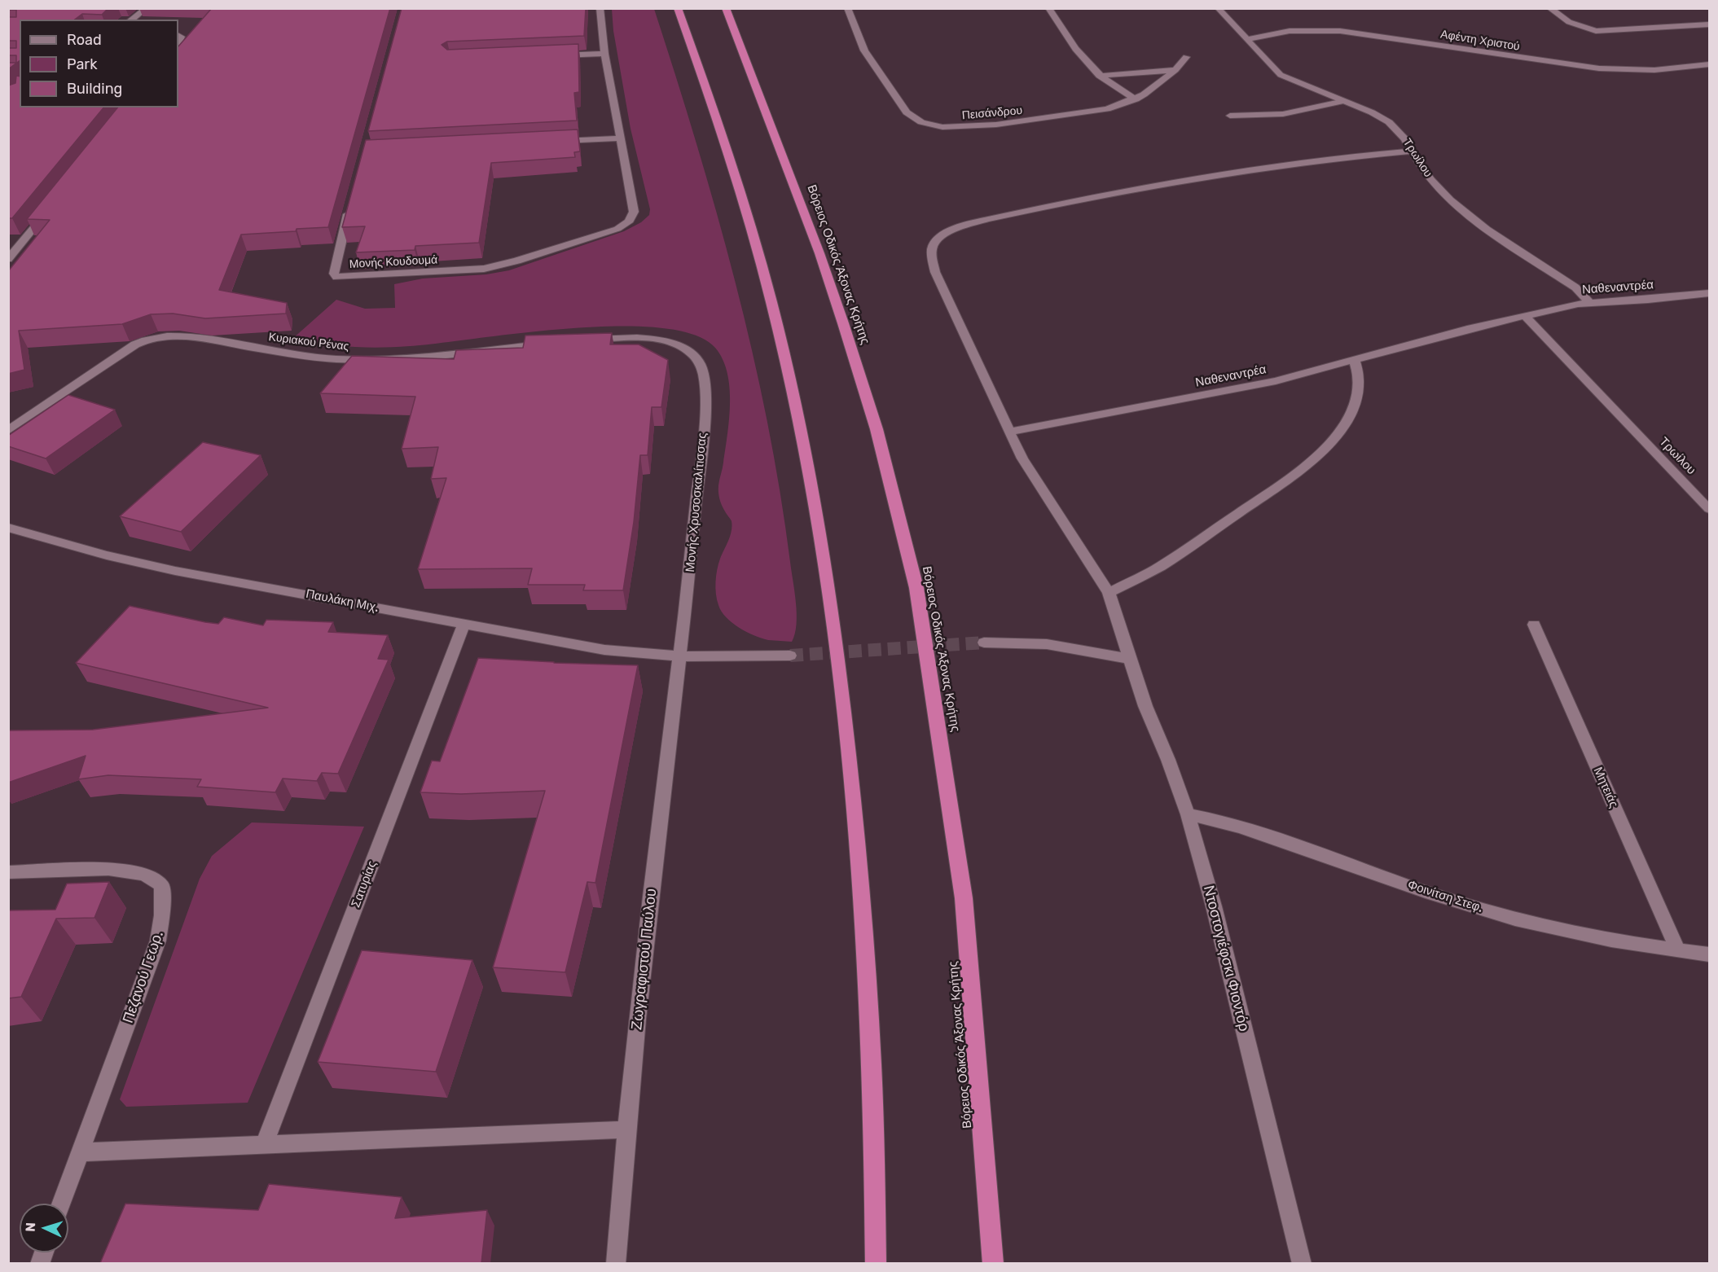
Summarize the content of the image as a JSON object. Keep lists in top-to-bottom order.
{
  "streets": {
    "highway": ["Βόρειος Οδικός Άξονας Κρήτης"],
    "street": [
      "Αφέντη Χριστού",
      "Πεισάνδρου",
      "Τρωίλου",
      "Μονής Κουδουμά",
      "Ναθεναντρέα",
      "Κυριακού Ρένας",
      "Μονής Χρυσοσκαλίτισσας",
      "Παυλάκη Μιχ.",
      "Μητειάς",
      "Σατυρίας",
      "Φοινίτση Στεφ.",
      "Ντοστογιέφσκι Φιοντόρ",
      "Ζωγραφιστού Παύλου",
      "Πεζανού Γεωρ."
    ]
  },
  "crossings": [
    ["Αφέντη Χριστού", "Τρωίλου"],
    ["Τρωίλου", "Ναθεναντρέα"],
    ["Μονής Χρυσοσκαλίτισσας", "Παυλάκη Μιχ."],
    ["Μονής Χρυσοσκαλίτισσας", "Ζωγραφιστού Παύλου"],
    ["Παυλάκη Μιχ.", "Σατυρίας"],
    ["Παυλάκη Μιχ.", "Ζωγραφιστού Παύλου"],
    ["Μητειάς", "Φοινίτση Στεφ."],
    ["Φοινίτση Στεφ.", "Ντοστογιέφσκι Φιοντόρ"]
  ],
  "legend": ["Road", "Park", "Building"],
  "north": "left"
}
